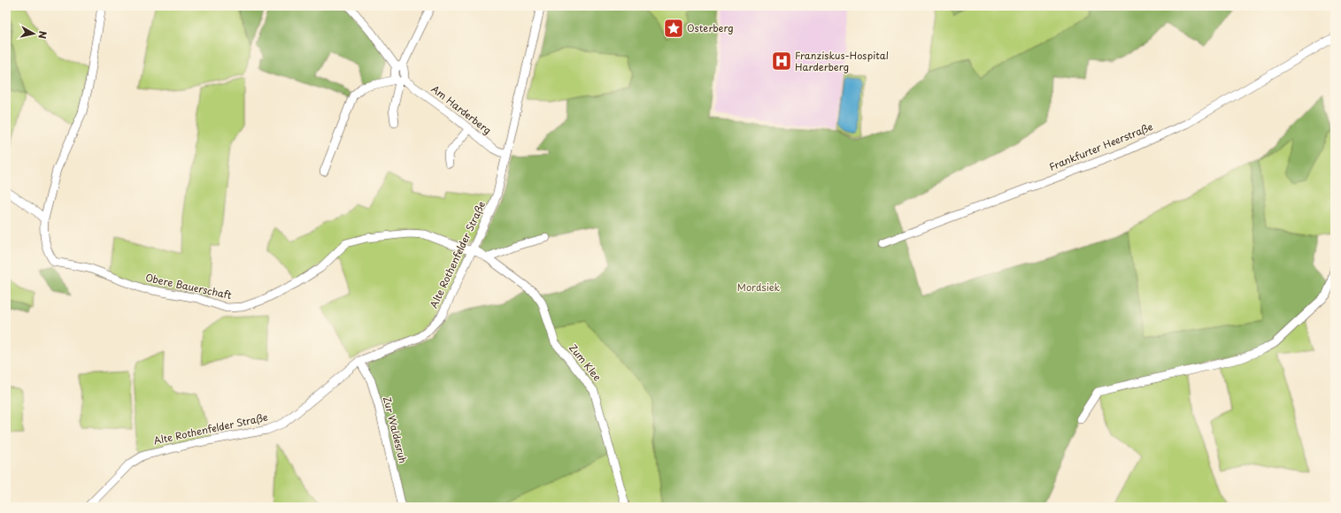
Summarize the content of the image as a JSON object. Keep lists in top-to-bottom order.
{
  "streets": {
    "street": [
      "Am Harderberg",
      "Frankfurter Heerstraße",
      "Alte Rothenfelder Straße",
      "Obere Bauerschaft",
      "Zum Klee",
      "Zur Waldesruh"
    ]
  },
  "crossings": [
    ["Am Harderberg", "Alte Rothenfelder Straße"],
    ["Alte Rothenfelder Straße", "Obere Bauerschaft"],
    ["Alte Rothenfelder Straße", "Zum Klee"],
    ["Alte Rothenfelder Straße", "Zur Waldesruh"],
    ["Obere Bauerschaft", "Zum Klee"]
  ],
  "parks": ["Mordsiek"],
  "places": {
    "place": ["Osterberg"],
    "hospital": ["Franziskus-Hospital Harderberg"]
  },
  "north": "right"
}
